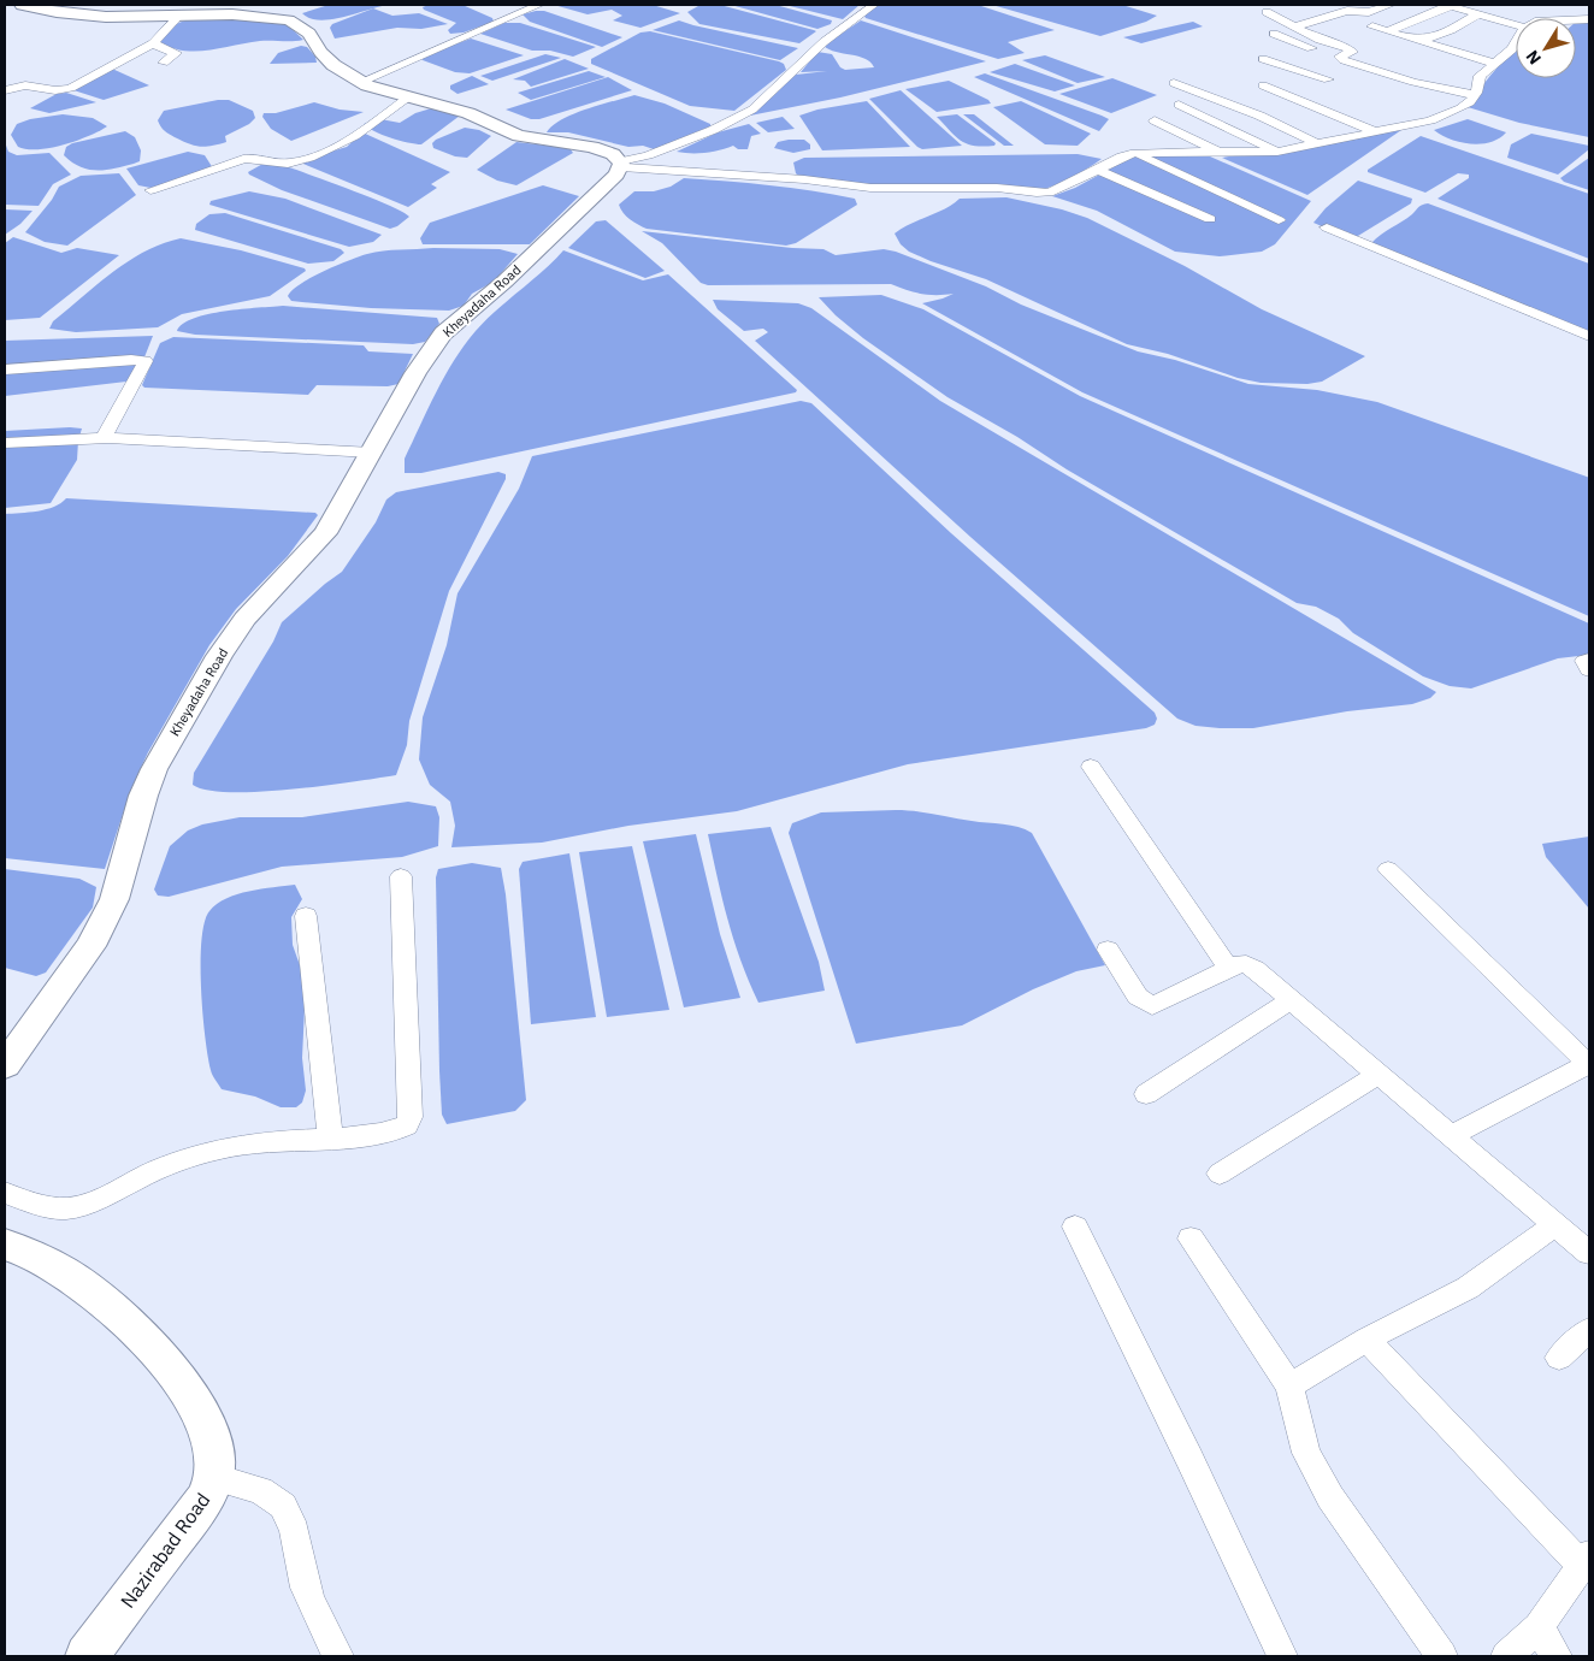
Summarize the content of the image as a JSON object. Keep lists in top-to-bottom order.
{
  "streets": {
    "main road": ["Kheyadaha Road", "Nazirabad Road"]
  },
  "north": "bottom left"
}
